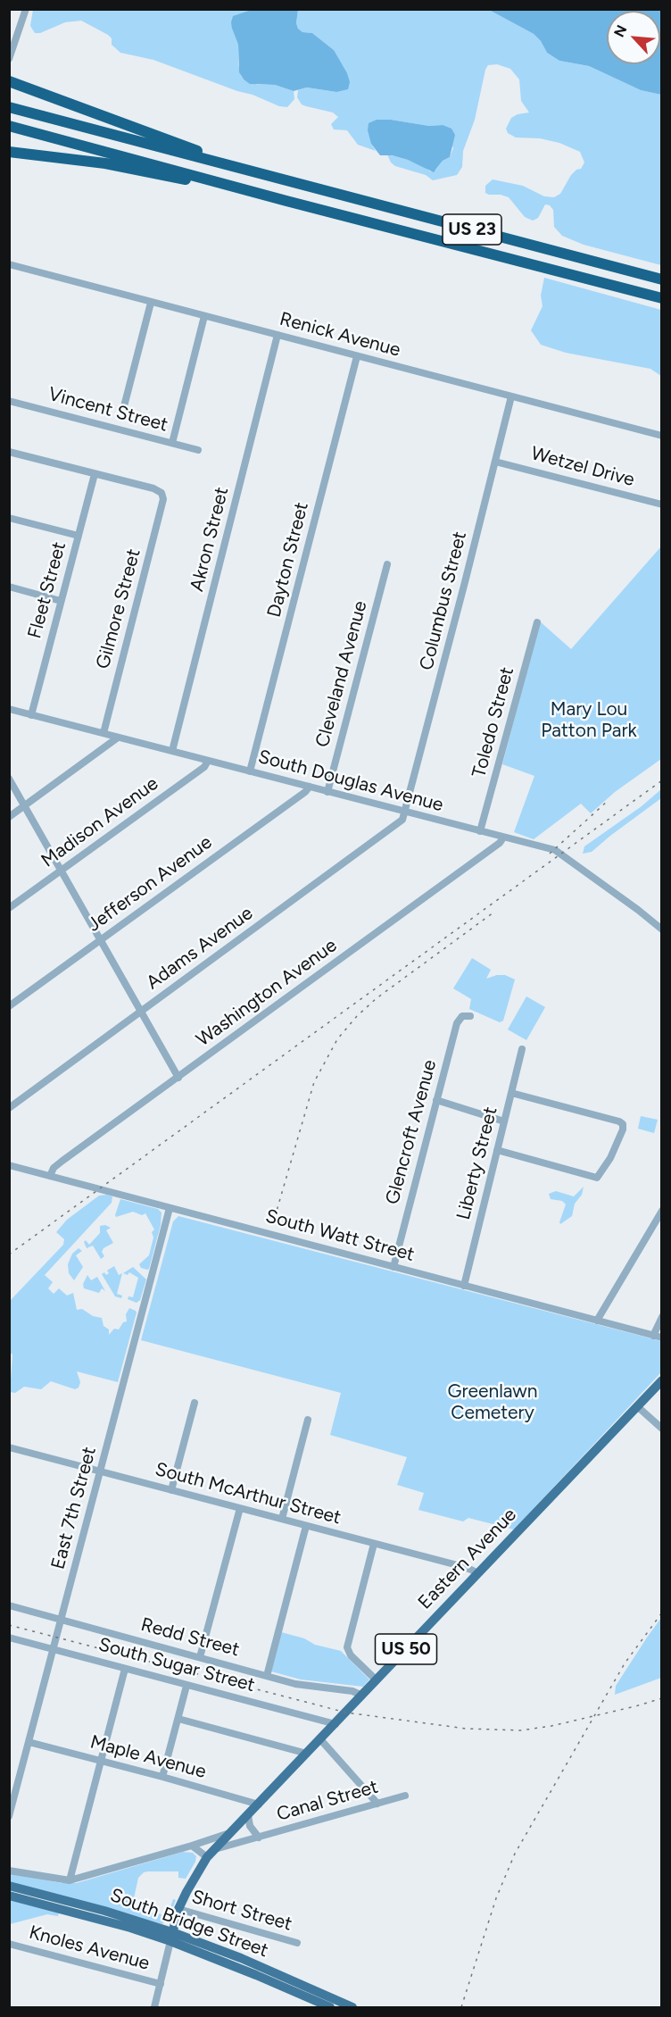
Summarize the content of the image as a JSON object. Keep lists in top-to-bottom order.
{
  "streets": {
    "highway": ["US 23"],
    "main road": ["Eastern Avenue", "US 50", "South Bridge Street"],
    "street": [
      "Renick Avenue",
      "Vincent Street",
      "Wetzel Drive",
      "Akron Street",
      "Dayton Street",
      "Fleet Street",
      "Columbus Street",
      "Gilmore Street",
      "Cleveland Avenue",
      "Toledo Street",
      "South Douglas Avenue",
      "Madison Avenue",
      "Jefferson Avenue",
      "Adams Avenue",
      "Washington Avenue",
      "Glencroft Avenue",
      "Liberty Street",
      "South Watt Street",
      "South McArthur Street",
      "East 7th Street",
      "Redd Street",
      "South Sugar Street",
      "Maple Avenue",
      "Canal Street",
      "Short Street",
      "Knoles Avenue"
    ]
  },
  "crossings": [
    ["Renick Avenue", "Akron Street"],
    ["Renick Avenue", "Dayton Street"],
    ["Renick Avenue", "Columbus Street"],
    ["Wetzel Drive", "Columbus Street"],
    ["Akron Street", "South Douglas Avenue"],
    ["Dayton Street", "South Douglas Avenue"],
    ["Fleet Street", "Gilmore Street"],
    ["Fleet Street", "South Douglas Avenue"],
    ["Columbus Street", "South Douglas Avenue"],
    ["Columbus Street", "Adams Avenue"],
    ["Gilmore Street", "South Douglas Avenue"],
    ["Cleveland Avenue", "South Douglas Avenue"],
    ["Toledo Street", "South Douglas Avenue"],
    ["South Douglas Avenue", "Madison Avenue"],
    ["South Douglas Avenue", "Jefferson Avenue"],
    ["South Douglas Avenue", "Adams Avenue"],
    ["South Douglas Avenue", "Washington Avenue"],
    ["Washington Avenue", "South Watt Street"],
    ["Glencroft Avenue", "South Watt Street"],
    ["Liberty Street", "South Watt Street"],
    ["South Watt Street", "East 7th Street"],
    ["South McArthur Street", "East 7th Street"],
    ["South McArthur Street", "Eastern Avenue"],
    ["East 7th Street", "Redd Street"],
    ["East 7th Street", "South Sugar Street"],
    ["East 7th Street", "Maple Avenue"],
    ["Eastern Avenue", "Redd Street"],
    ["Eastern Avenue", "South Sugar Street"],
    ["Eastern Avenue", "Maple Avenue"],
    ["Eastern Avenue", "Canal Street"],
    ["Eastern Avenue", "Short Street"],
    ["Eastern Avenue", "South Bridge Street"]
  ],
  "parks": ["Mary Lou Patton Park", "Greenlawn Cemetery"],
  "north": "top left"
}
